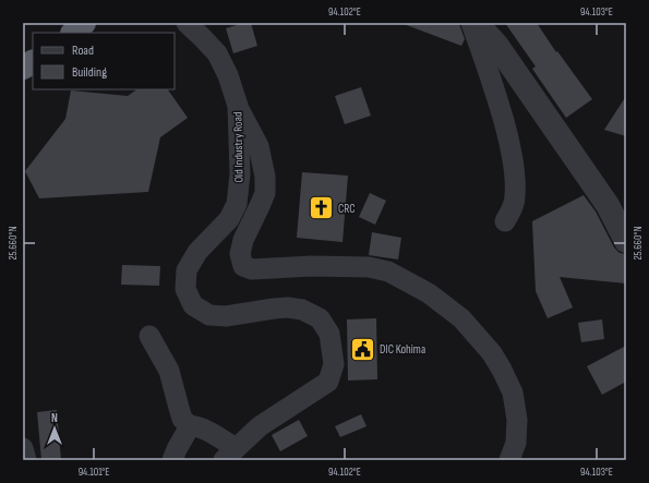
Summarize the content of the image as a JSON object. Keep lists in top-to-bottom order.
{
  "streets": {
    "street": ["Old Industry Road"]
  },
  "places": {
    "church": ["CRC"],
    "public building": ["DIC Kohima"]
  },
  "legend": ["Road", "Building"],
  "north": "top",
  "coordinates": [
    "94.102°E",
    "94.103°E",
    "25.660°N",
    "94.101°E"
  ]
}
